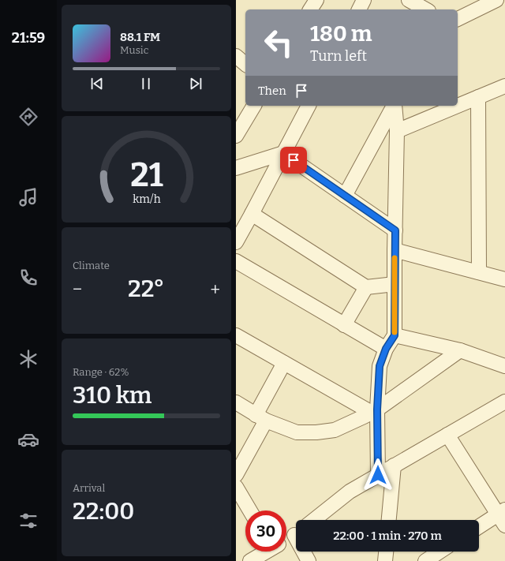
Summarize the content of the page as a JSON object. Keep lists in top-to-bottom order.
{
  "page": {
    "tabs": "21:59",
    "turn": ["180 m", "Turn left"],
    "song": ["88.1 FM", "Music"],
    "then": "Then",
    "tile": [
      "Climate",
      ["Range · 62%", "310 km"],
      ["Arrival", "22:00"]
    ],
    "heat": ["−", "22°", "+"],
    "limit": "30",
    "trip": "22:00 · 1 min · 270 m",
    "gauge": ["21", "km/h"]
  }
}
